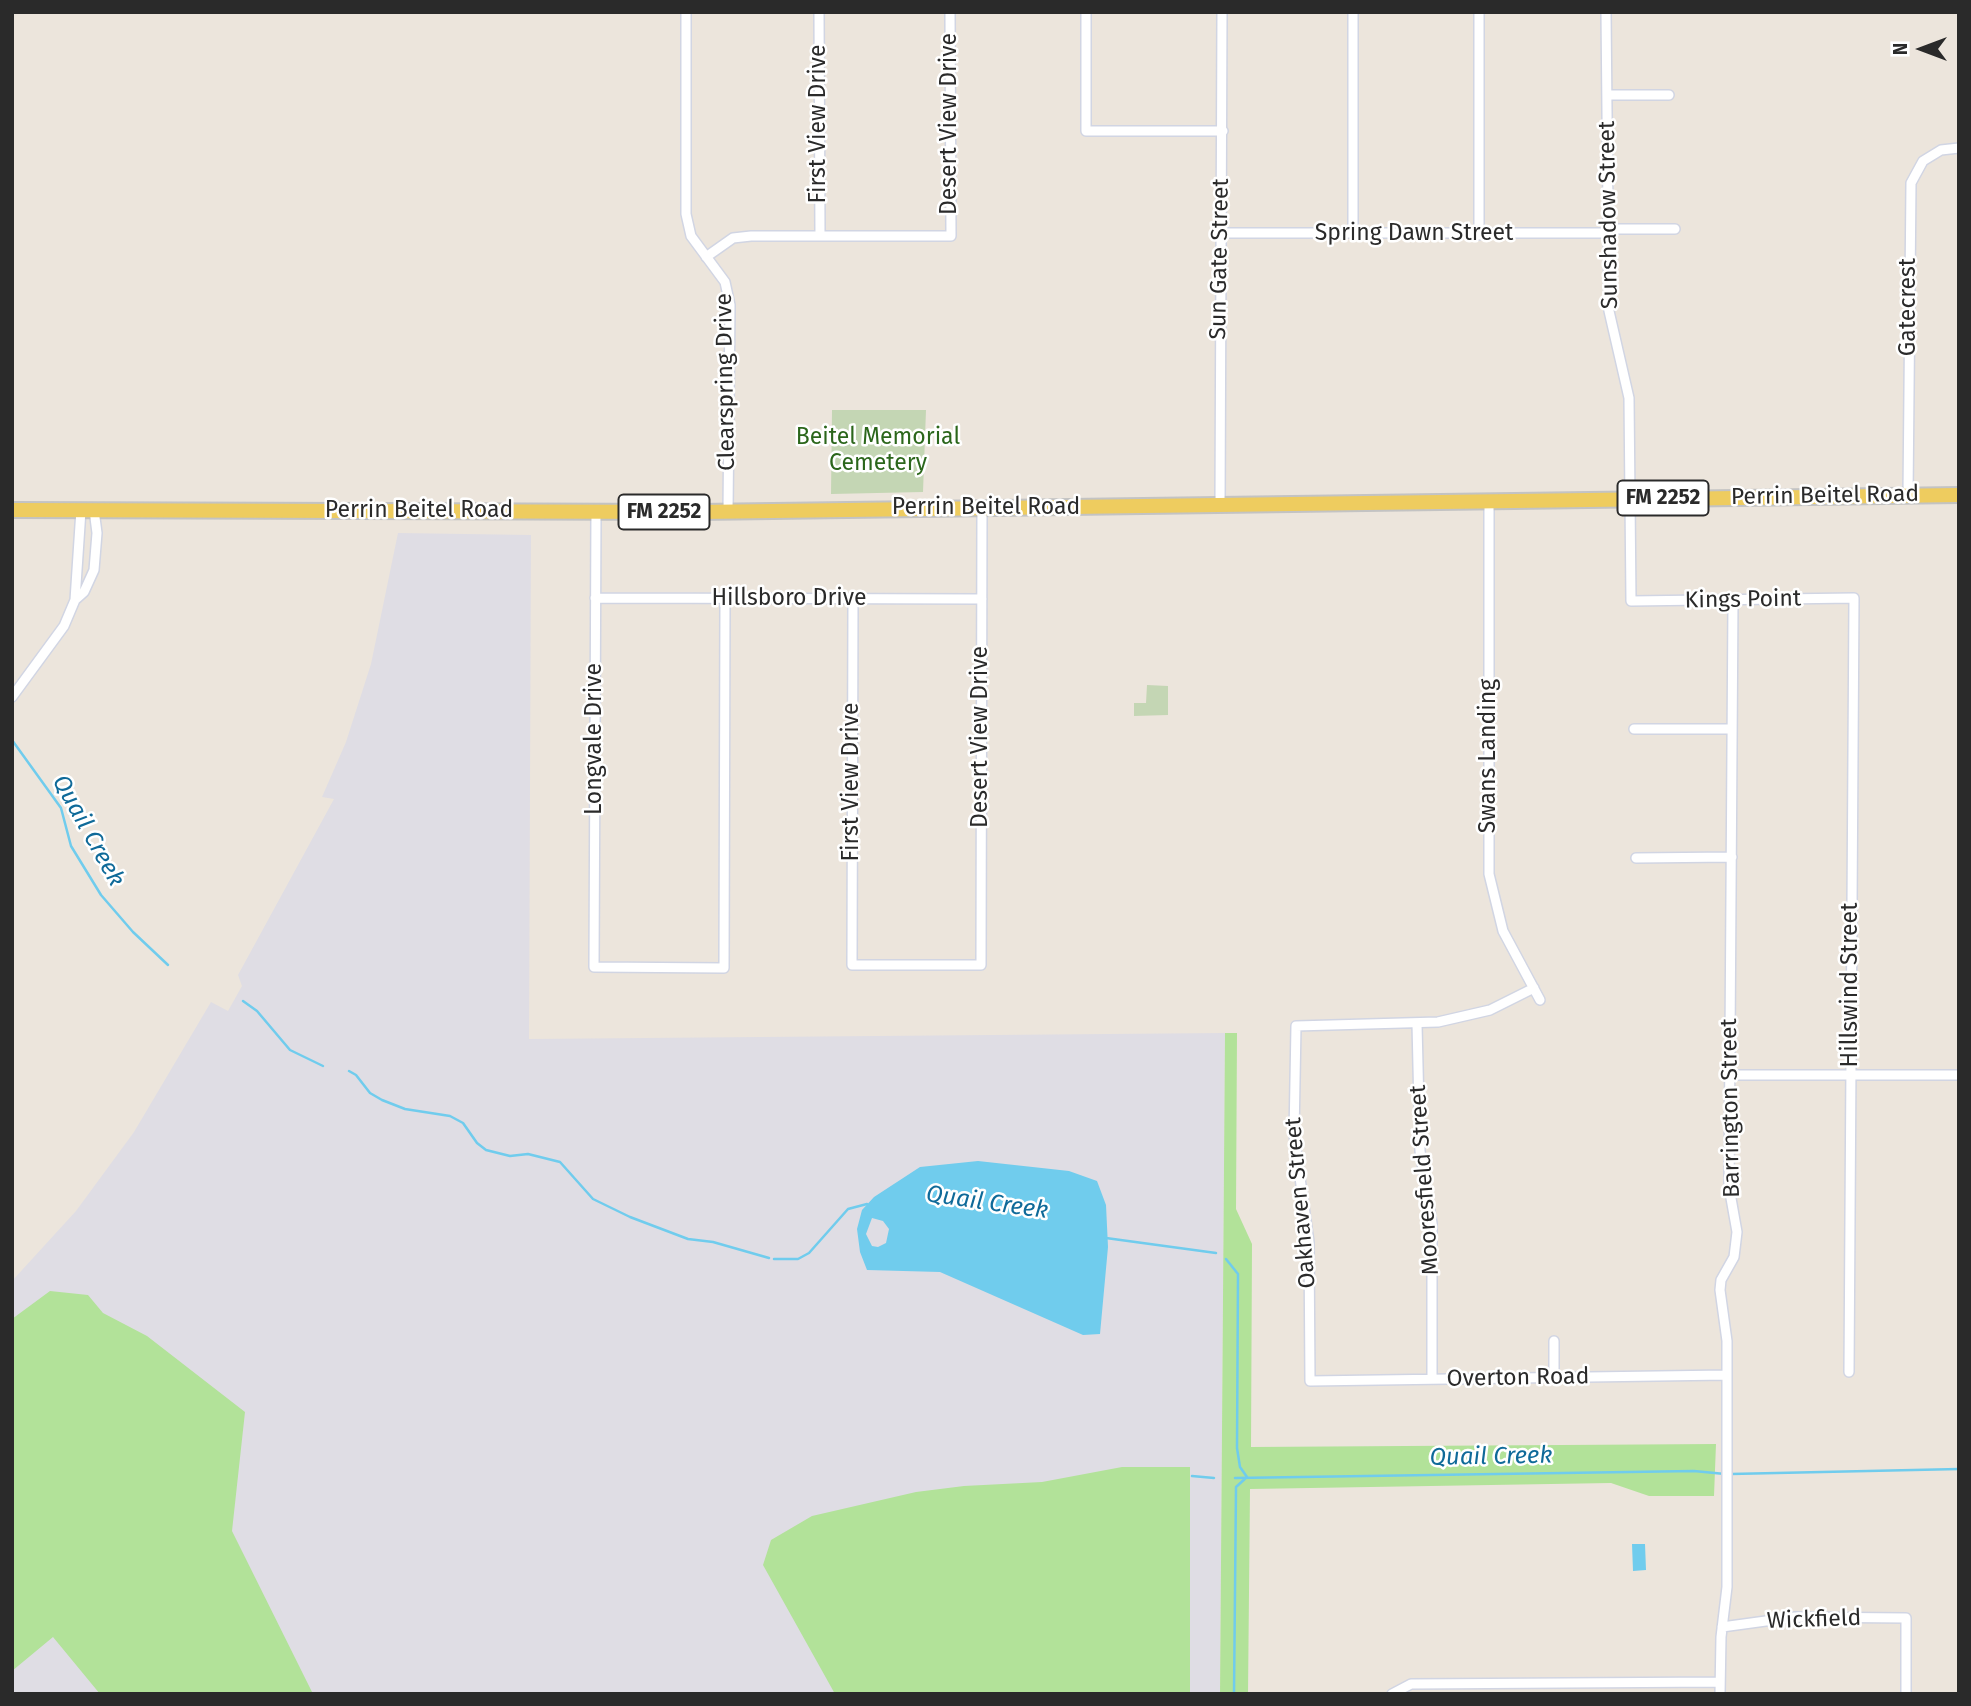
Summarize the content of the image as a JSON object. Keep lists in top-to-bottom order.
{
  "streets": {
    "main road": ["Perrin Beitel Road", "FM 2252"],
    "street": [
      "First View Drive",
      "Desert View Drive",
      "Sunshadow Street",
      "Spring Dawn Street",
      "Sun Gate Street",
      "Gatecrest",
      "Clearspring Drive",
      "Hillsboro Drive",
      "Kings Point",
      "Longvale Drive",
      "Swans Landing",
      "Hillswind Street",
      "Barrington Street",
      "Mooresfield Street",
      "Oakhaven Street",
      "Overton Road",
      "Wickfield"
    ]
  },
  "crossings": [
    ["First View Drive", "Desert View Drive"],
    ["First View Drive", "Hillsboro Drive"],
    ["Desert View Drive", "Perrin Beitel Road"],
    ["Desert View Drive", "Hillsboro Drive"],
    ["Sunshadow Street", "Spring Dawn Street"],
    ["Sunshadow Street", "Perrin Beitel Road"],
    ["Sunshadow Street", "Kings Point"],
    ["Spring Dawn Street", "Sun Gate Street"],
    ["Sun Gate Street", "Perrin Beitel Road"],
    ["Gatecrest", "Perrin Beitel Road"],
    ["Clearspring Drive", "Perrin Beitel Road"],
    ["Perrin Beitel Road", "Longvale Drive"],
    ["Perrin Beitel Road", "Swans Landing"],
    ["Hillsboro Drive", "Longvale Drive"],
    ["Kings Point", "Hillswind Street"],
    ["Kings Point", "Barrington Street"],
    ["Barrington Street", "Overton Road"],
    ["Barrington Street", "Wickfield"],
    ["Mooresfield Street", "Oakhaven Street"],
    ["Mooresfield Street", "Overton Road"],
    ["Oakhaven Street", "Overton Road"]
  ],
  "water": ["Quail Creek"],
  "parks": ["Beitel Memorial Cemetery"],
  "north": "left"
}
